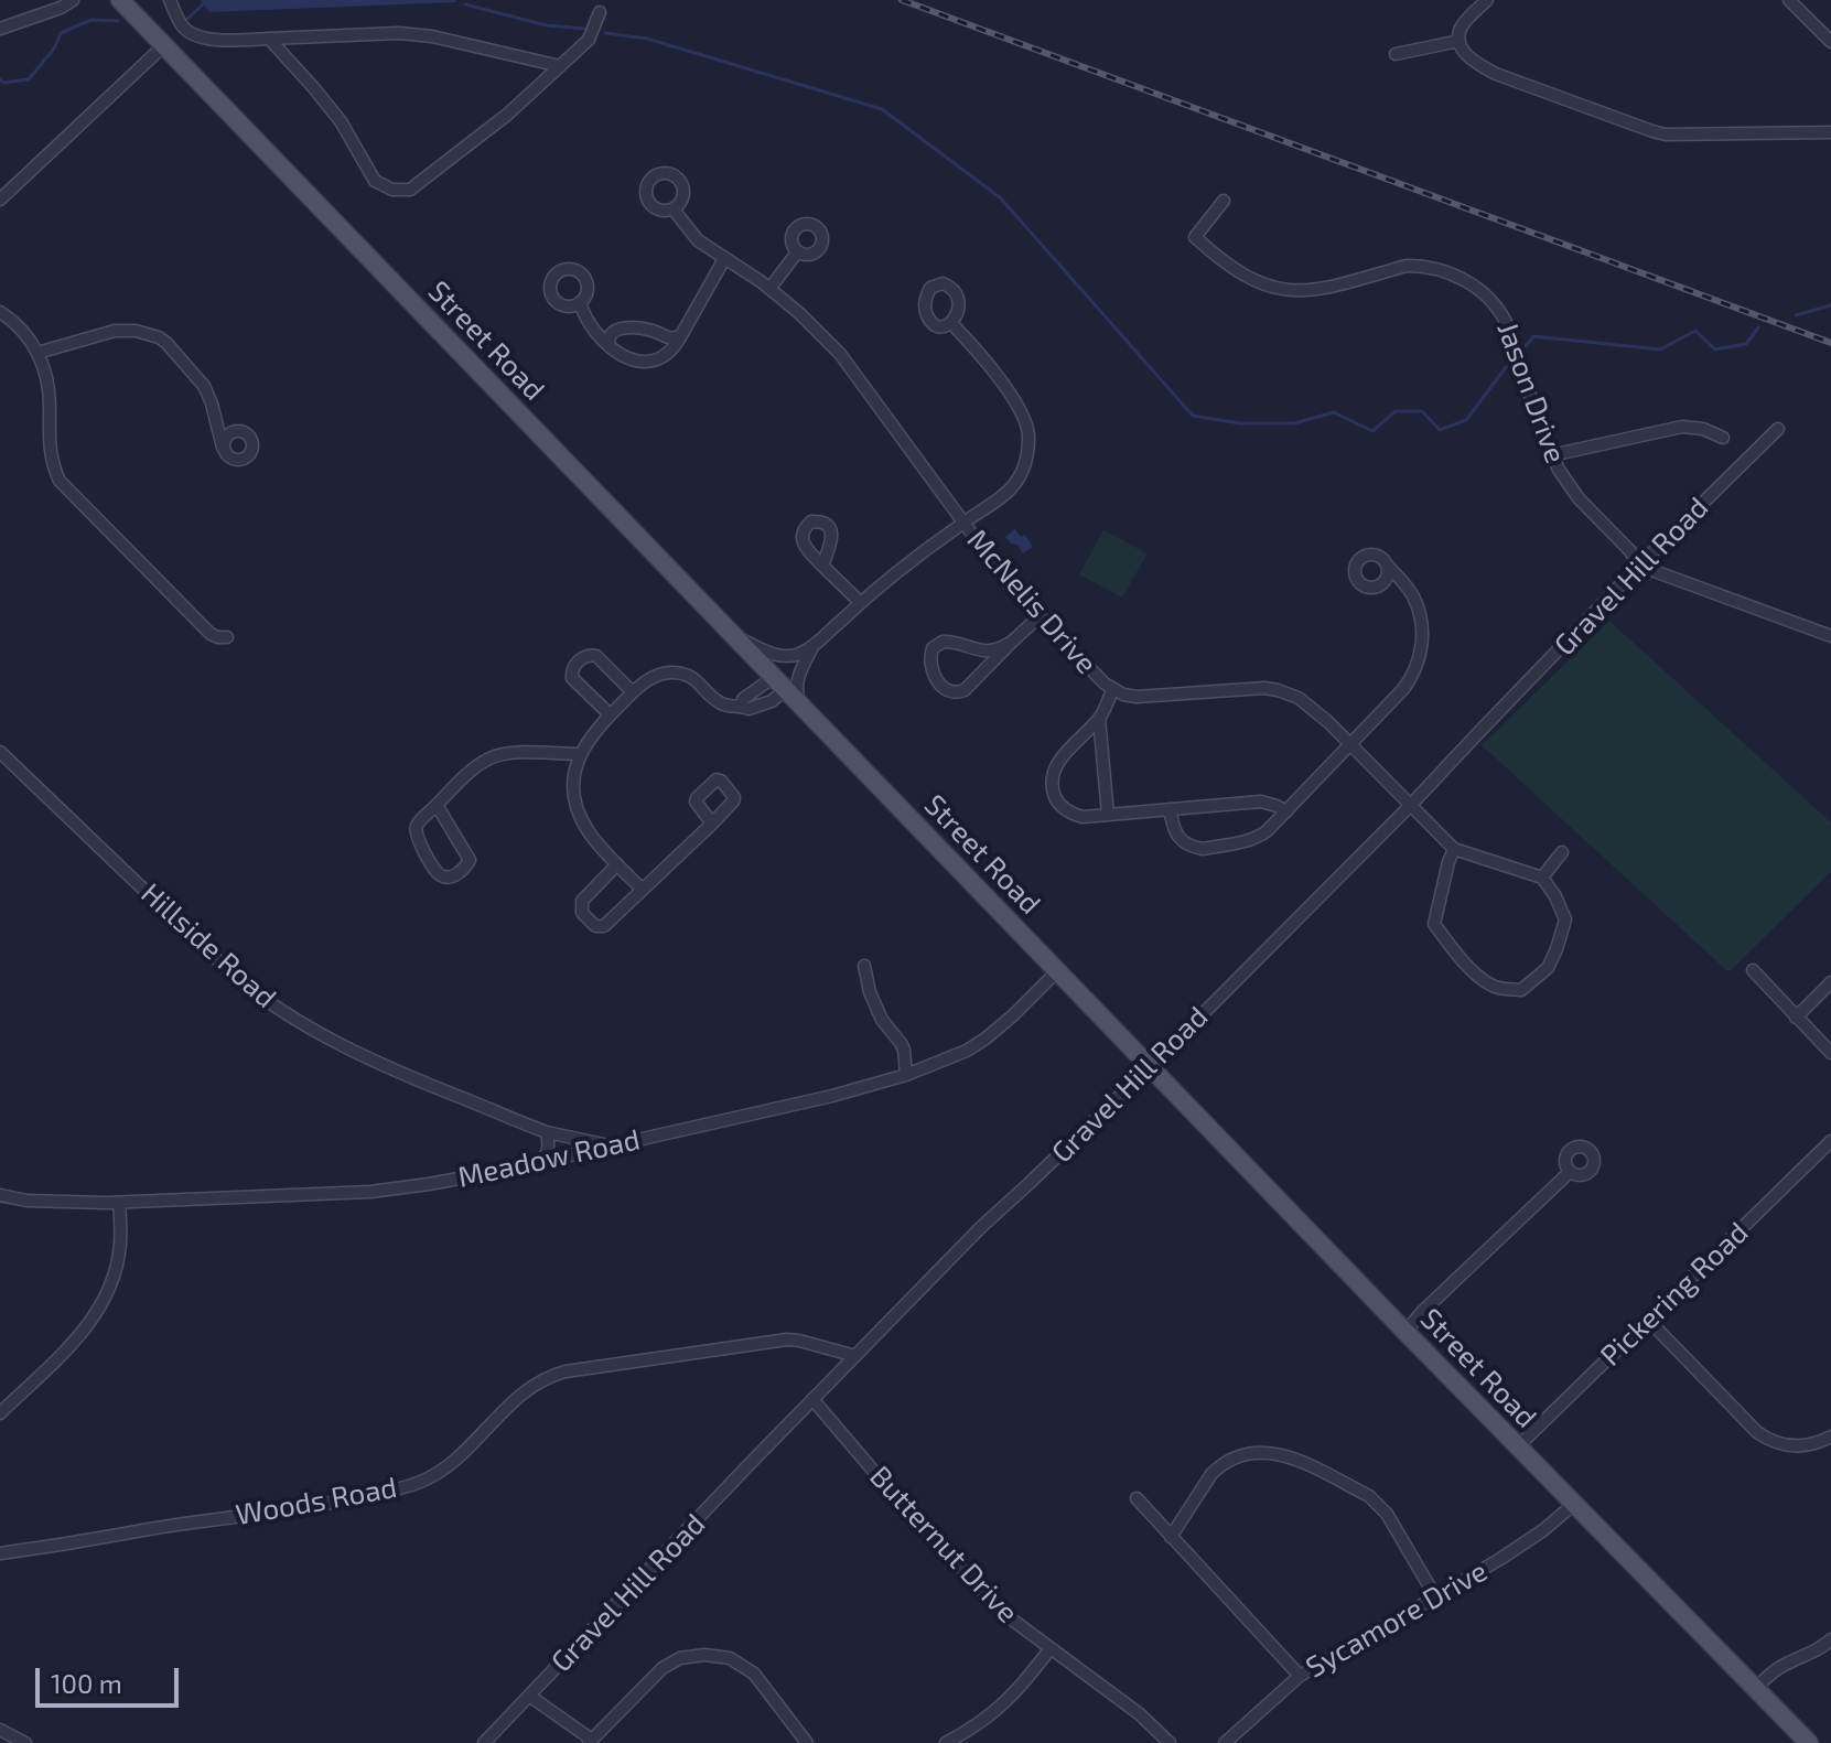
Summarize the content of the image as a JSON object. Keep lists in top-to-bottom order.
{
  "streets": {
    "main road": ["Street Road"],
    "street": [
      "Jason Drive",
      "Gravel Hill Road",
      "McNelis Drive",
      "Hillside Road",
      "Meadow Road",
      "Pickering Road",
      "Woods Road",
      "Butternut Drive",
      "Sycamore Drive"
    ]
  },
  "crossings": [
    ["Street Road", "Gravel Hill Road"],
    ["Street Road", "Meadow Road"],
    ["Street Road", "Pickering Road"],
    ["Street Road", "Sycamore Drive"],
    ["Jason Drive", "Gravel Hill Road"],
    ["Gravel Hill Road", "McNelis Drive"],
    ["Gravel Hill Road", "Woods Road"],
    ["Gravel Hill Road", "Butternut Drive"],
    ["Hillside Road", "Meadow Road"]
  ],
  "scale_bar": "100 m"
}
